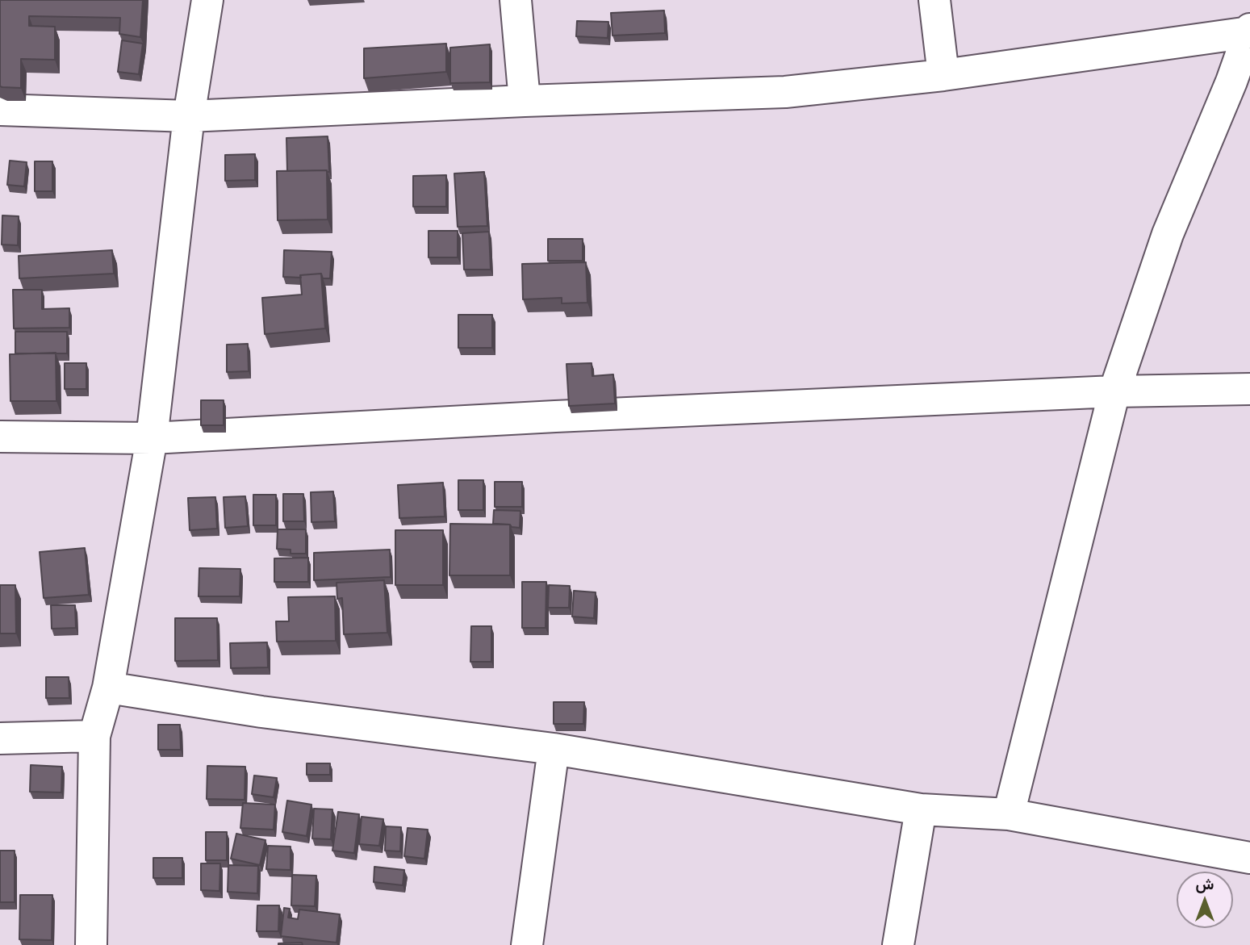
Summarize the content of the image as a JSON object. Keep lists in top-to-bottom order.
{
  "north": "top"
}
